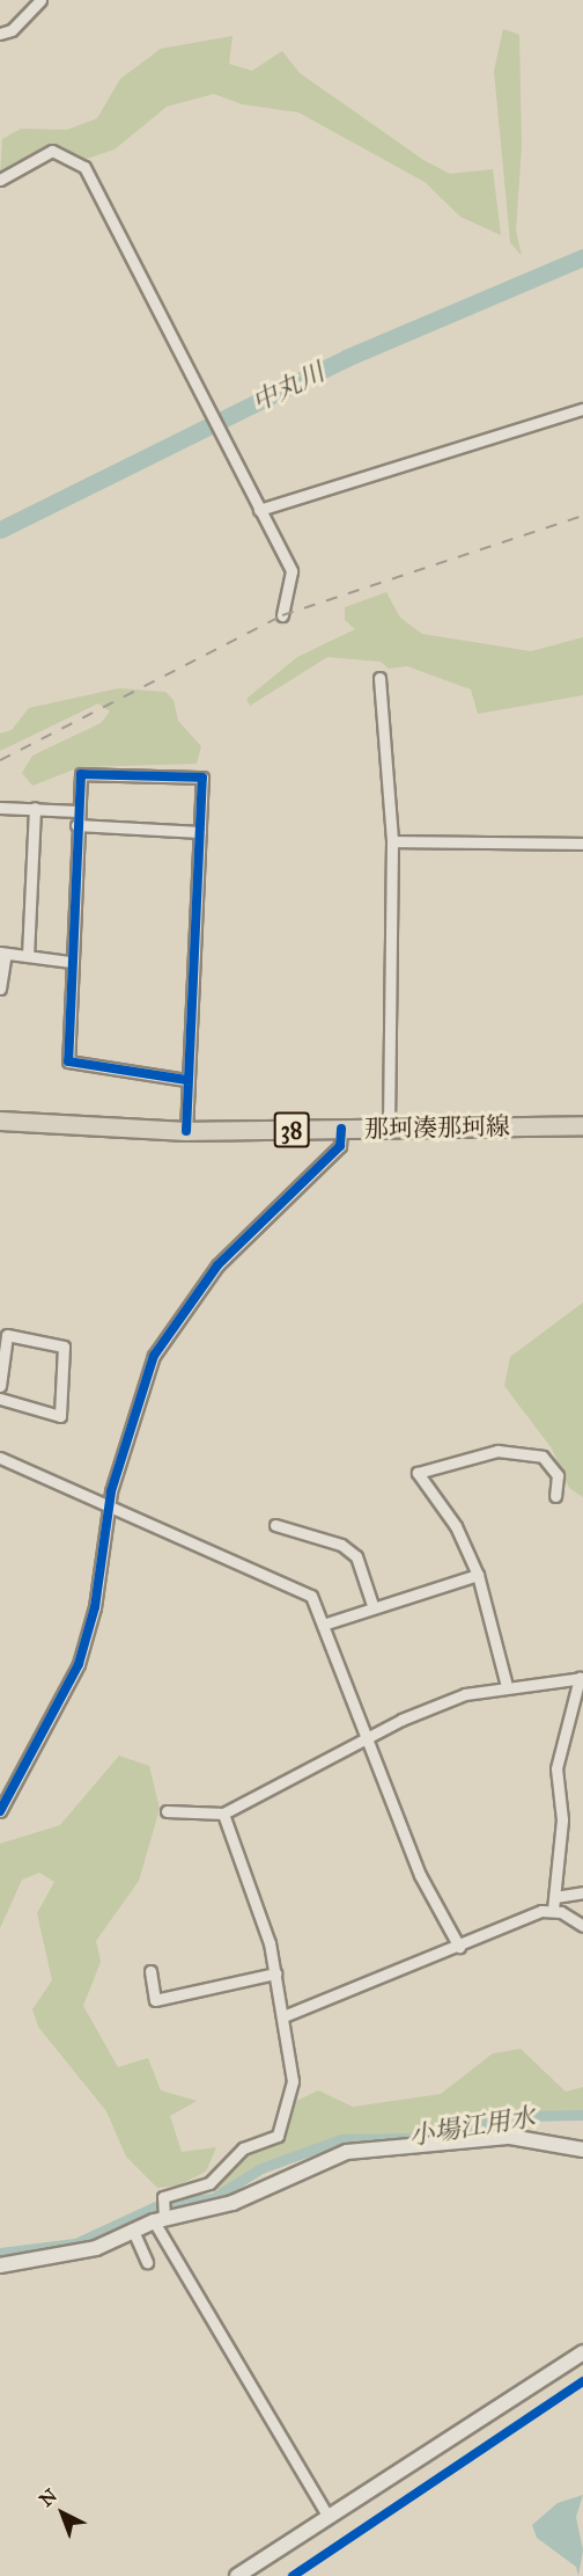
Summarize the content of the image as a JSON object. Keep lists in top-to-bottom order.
{
  "streets": {
    "main road": ["那珂湊那珂線", "38"]
  },
  "water": ["中丸川", "小場江用水"],
  "north": "top left"
}
